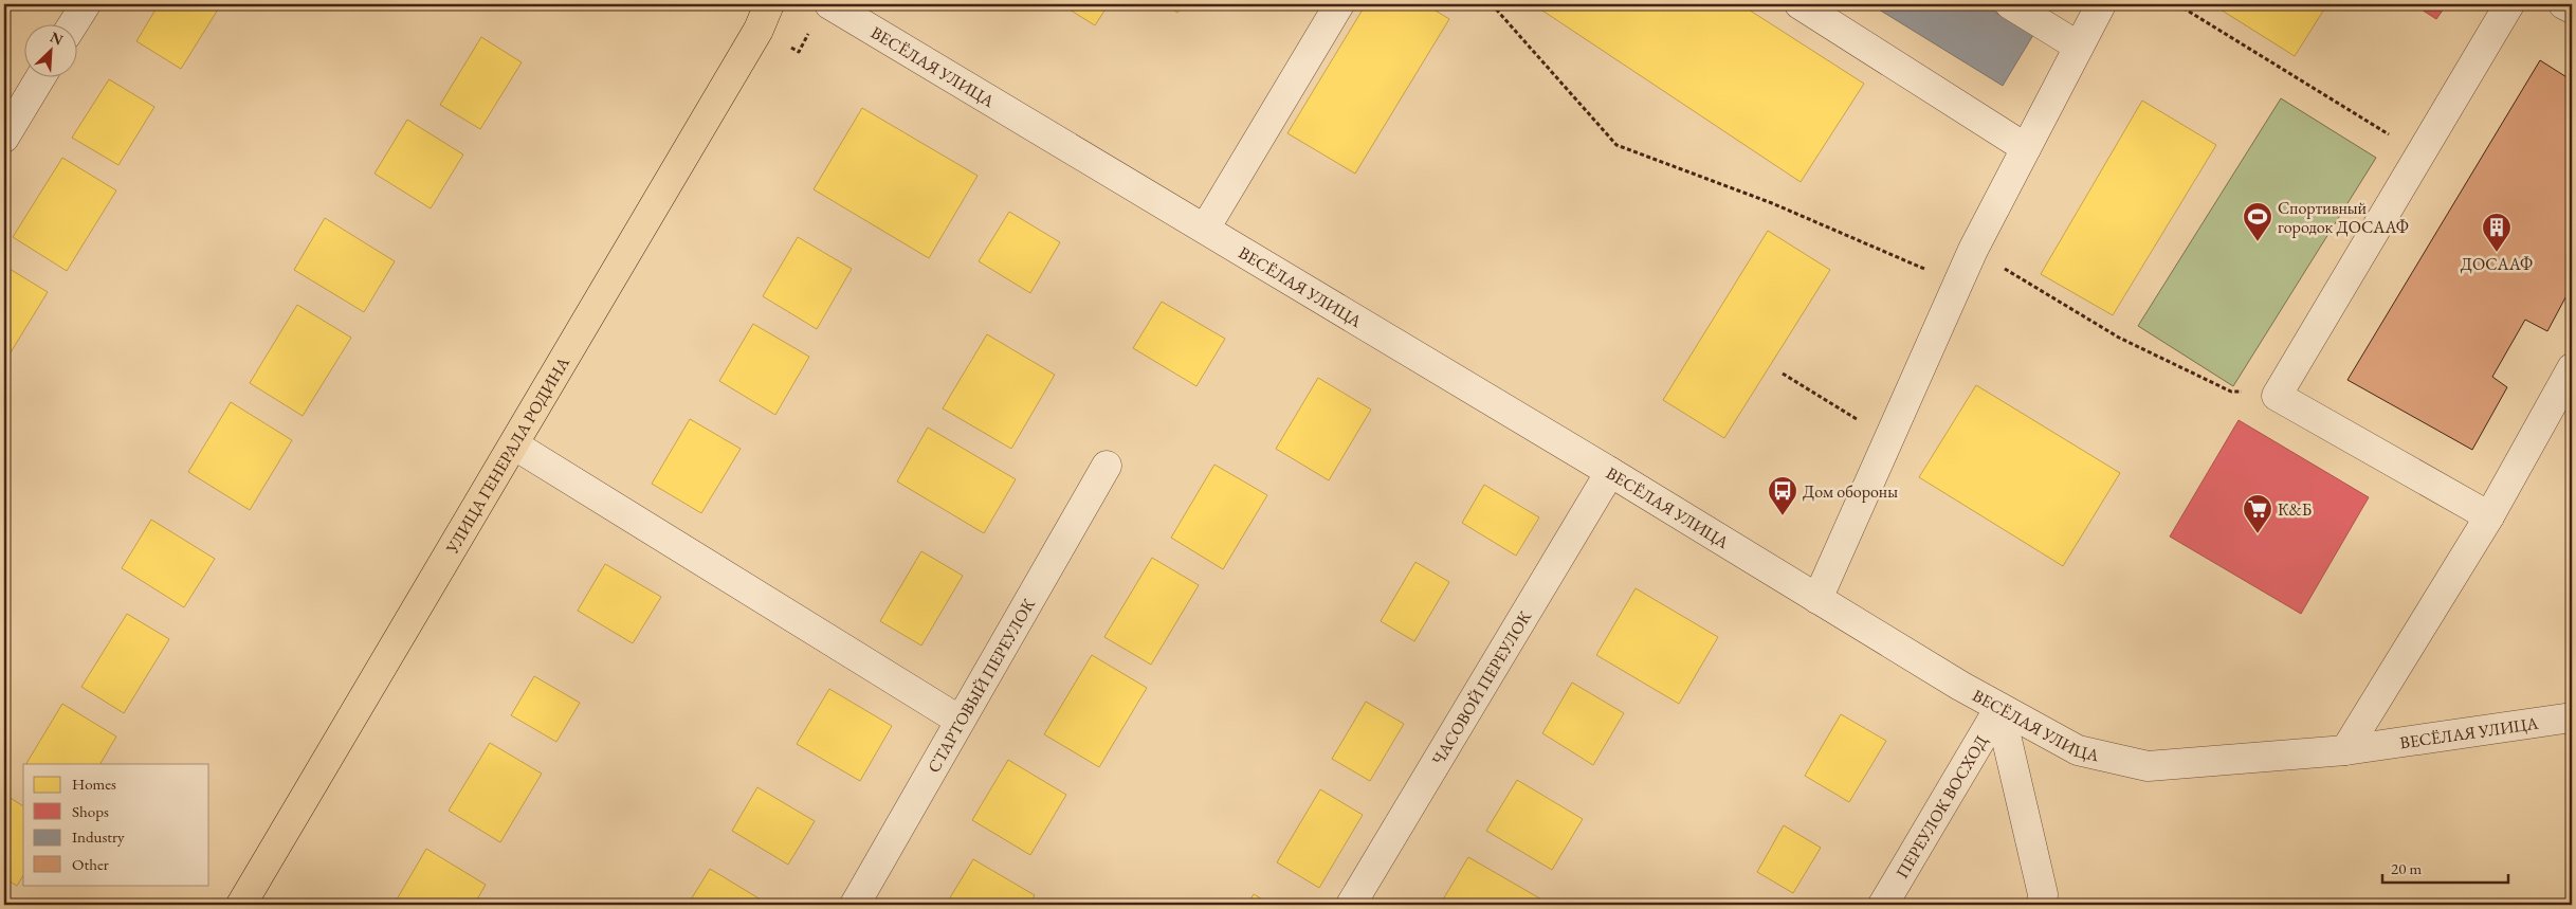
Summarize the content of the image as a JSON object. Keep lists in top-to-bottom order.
{
  "streets": {
    "main road": ["УЛИЦА ГЕНЕРАЛА РОДИНА"],
    "street": [
      "ВЕСЁЛАЯ УЛИЦА",
      "СТАРТОВЫЙ ПЕРЕУЛОК",
      "ЧАСОВОЙ ПЕРЕУЛОК",
      "ПЕРЕУЛОК ВОСХОД"
    ]
  },
  "crossings": [
    ["ВЕСЁЛАЯ УЛИЦА", "ЧАСОВОЙ ПЕРЕУЛОК"],
    ["ВЕСЁЛАЯ УЛИЦА", "ПЕРЕУЛОК ВОСХОД"]
  ],
  "places": {
    "sports": ["Спортивный городок ДОСААФ"],
    "building": ["ДОСААФ"],
    "bus stop": ["Дом обороны"],
    "supermarket": ["К&Б"]
  },
  "legend": [
    "Homes",
    "Shops",
    "Industry",
    "Other"
  ],
  "scale_bar": "20 m",
  "north": "top right"
}
